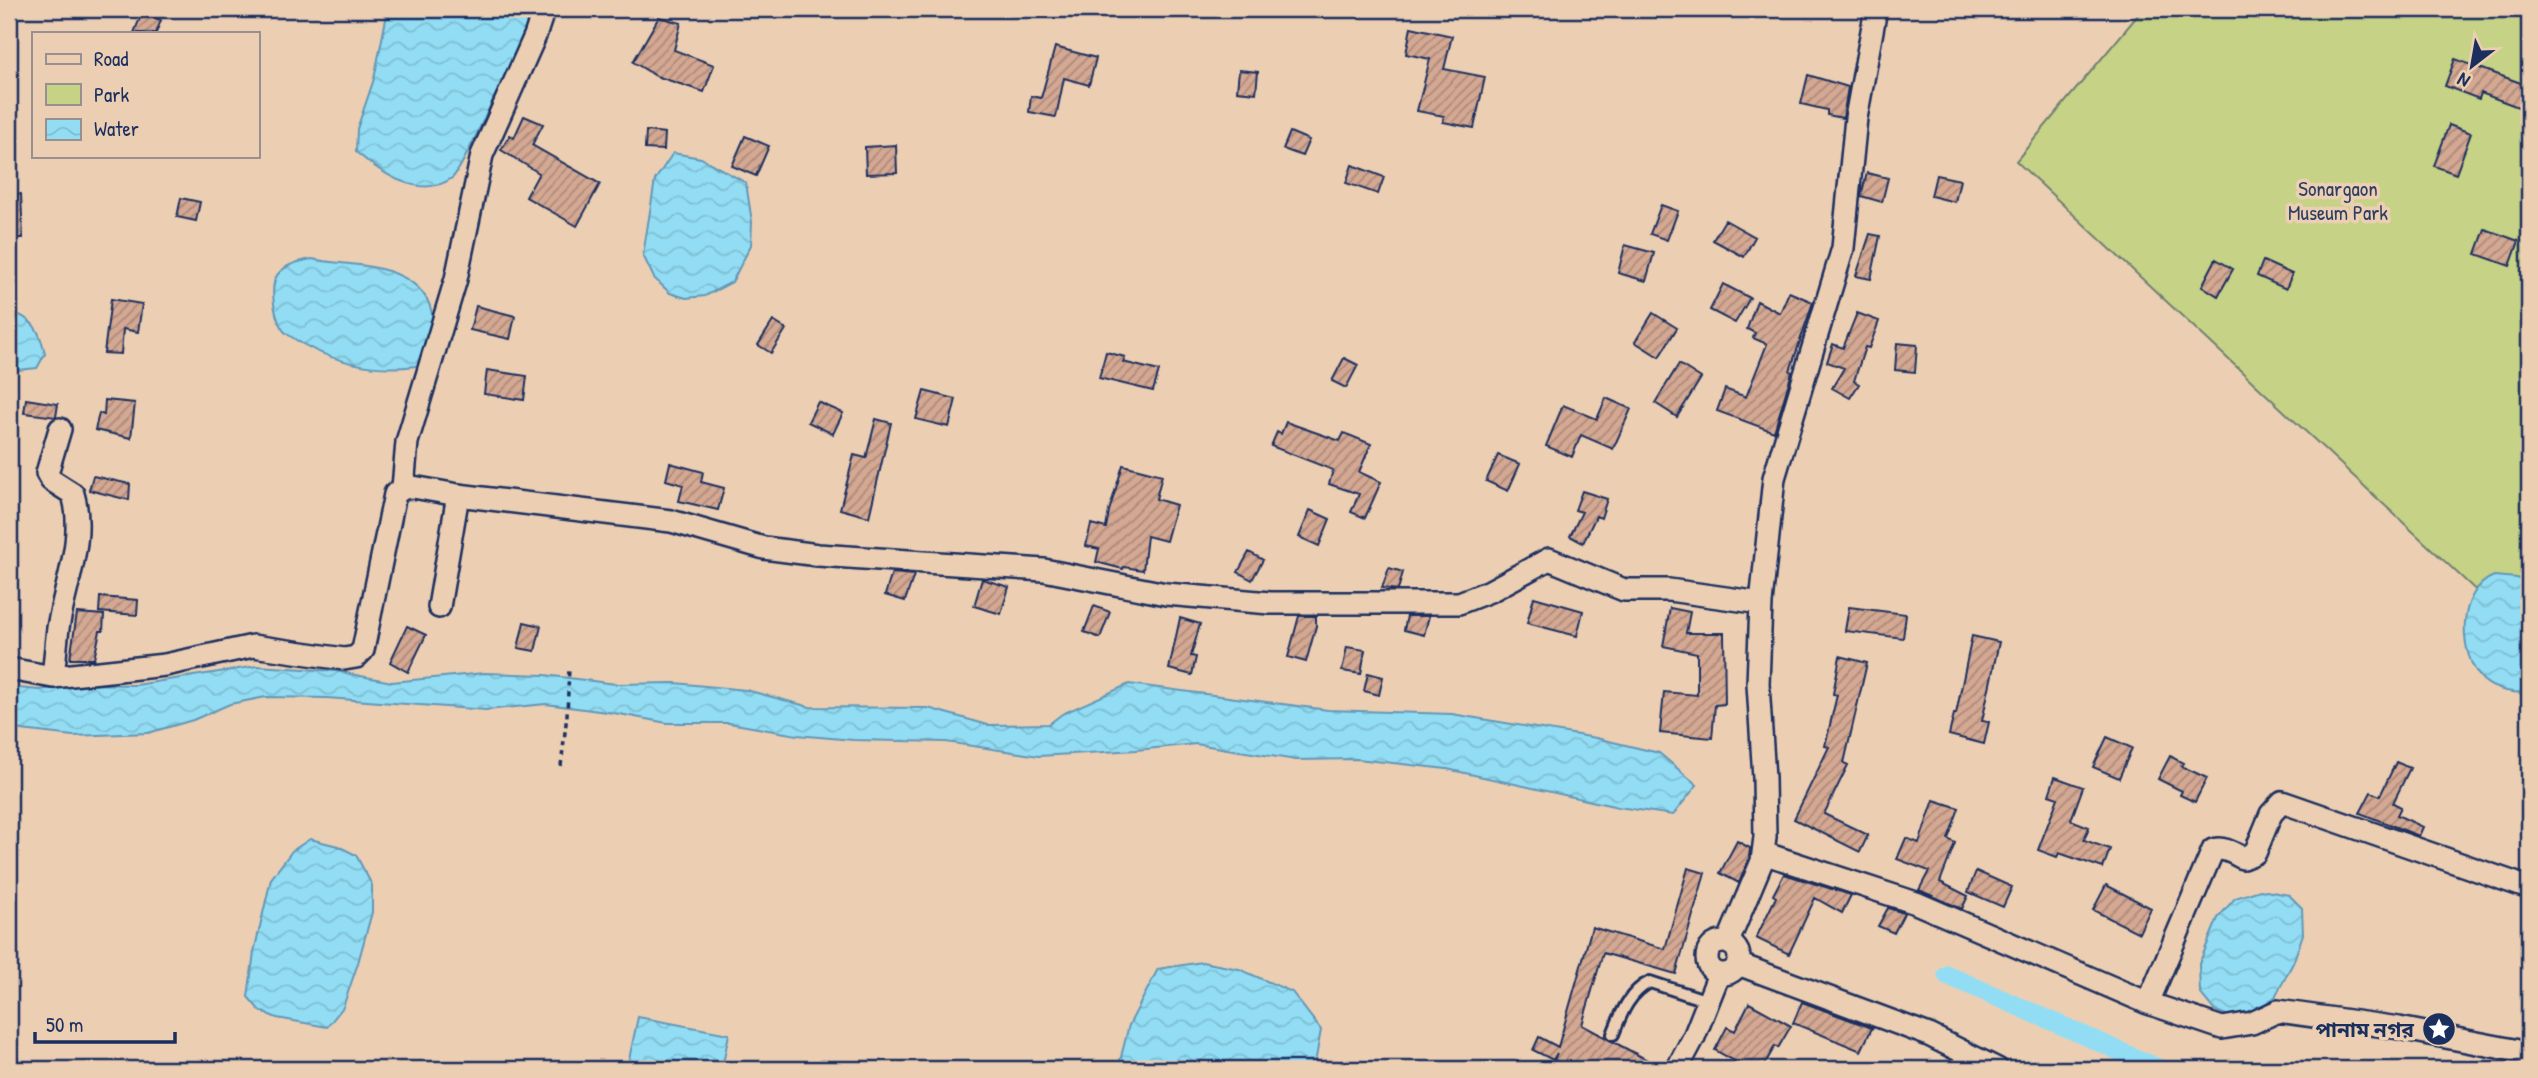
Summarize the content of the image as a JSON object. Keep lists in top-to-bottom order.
{
  "parks": ["Sonargaon Museum Park"],
  "places": {
    "place": ["পানাম নগর"]
  },
  "legend": ["Road", "Park", "Water"],
  "scale_bar": "50 m",
  "north": "bottom left"
}
